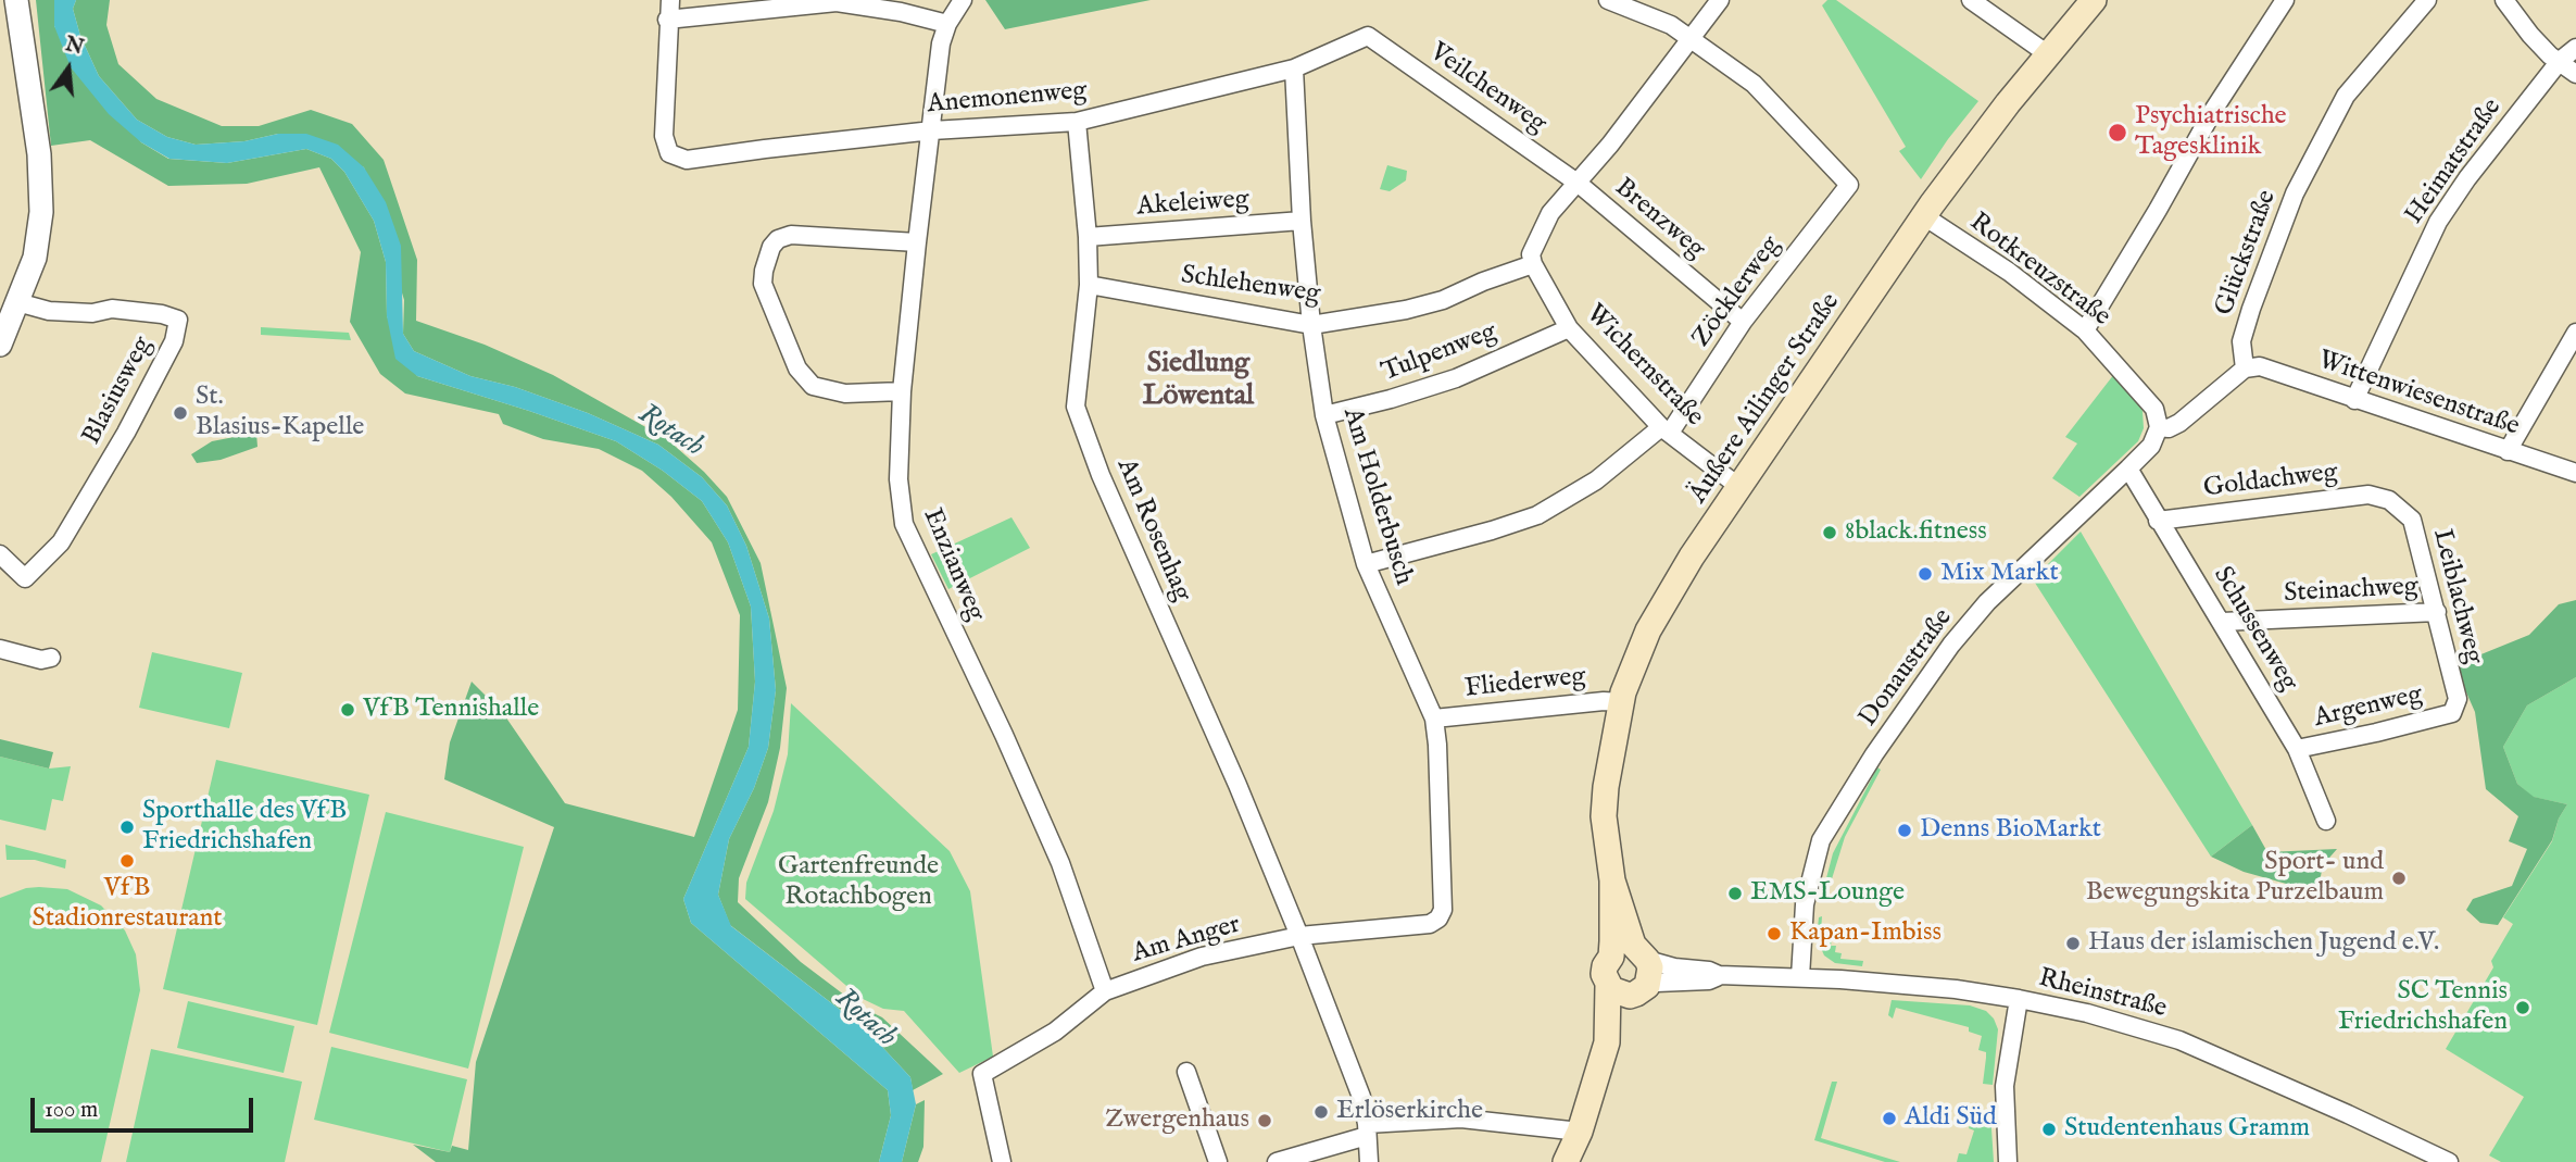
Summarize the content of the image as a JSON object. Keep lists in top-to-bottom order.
{
  "streets": {
    "main road": ["Äußere Ailinger Straße"],
    "street": [
      "Veilchenweg",
      "Anemonenweg",
      "Heimatstraße",
      "Akeleiweg",
      "Brenzweg",
      "Glückstraße",
      "Rotkreuzstraße",
      "Schlehenweg",
      "Zöcklerweg",
      "Tulpenweg",
      "Wichernstraße",
      "Blasiusweg",
      "Wittenwiesenstraße",
      "Goldachweg",
      "Am Holderbusch",
      "Am Rosenhag",
      "Enzianweg",
      "Steinachweg",
      "Leiblachweg",
      "Schussenweg",
      "Donaustraße",
      "Fliederweg",
      "Argenweg",
      "Am Anger",
      "Rheinstraße"
    ]
  },
  "crossings": [
    ["Veilchenweg", "Anemonenweg"],
    ["Veilchenweg", "Brenzweg"],
    ["Anemonenweg", "Am Holderbusch"],
    ["Anemonenweg", "Am Rosenhag"],
    ["Anemonenweg", "Enzianweg"],
    ["Heimatstraße", "Wittenwiesenstraße"],
    ["Akeleiweg", "Am Holderbusch"],
    ["Akeleiweg", "Am Rosenhag"],
    ["Brenzweg", "Zöcklerweg"],
    ["Glückstraße", "Wittenwiesenstraße"],
    ["Rotkreuzstraße", "Äußere Ailinger Straße"],
    ["Rotkreuzstraße", "Donaustraße"],
    ["Schlehenweg", "Wichernstraße"],
    ["Schlehenweg", "Am Holderbusch"],
    ["Schlehenweg", "Am Rosenhag"],
    ["Zöcklerweg", "Wichernstraße"],
    ["Zöcklerweg", "Am Holderbusch"],
    ["Tulpenweg", "Wichernstraße"],
    ["Tulpenweg", "Am Holderbusch"],
    ["Wichernstraße", "Äußere Ailinger Straße"],
    ["Äußere Ailinger Straße", "Fliederweg"],
    ["Goldachweg", "Leiblachweg"],
    ["Goldachweg", "Schussenweg"],
    ["Am Holderbusch", "Fliederweg"],
    ["Am Holderbusch", "Am Anger"],
    ["Am Rosenhag", "Am Anger"],
    ["Enzianweg", "Am Anger"],
    ["Steinachweg", "Leiblachweg"],
    ["Steinachweg", "Schussenweg"],
    ["Leiblachweg", "Argenweg"],
    ["Schussenweg", "Donaustraße"],
    ["Schussenweg", "Argenweg"],
    ["Donaustraße", "Rheinstraße"]
  ],
  "districts": ["Siedlung Löwental"],
  "water": ["Rotach"],
  "parks": ["Gartenfreunde Rotachbogen"],
  "places": [
    "Psychiatrische Tagesklinik",
    "St. Blasius-Kapelle",
    "8black.fitness",
    "Mix Markt",
    "VfB Tennishalle",
    "Sporthalle des VfB Friedrichshafen",
    "Denns BioMarkt",
    "VfB Stadionrestaurant",
    "Sport- und Bewegungskita Purzelbaum",
    "EMS-Lounge",
    "Kapan-Imbiss",
    "Haus der islamischen Jugend e.V.",
    "SC Tennis Friedrichshafen",
    "Erlöserkirche",
    "Aldi Süd",
    "Zwergenhaus",
    "Studentenhaus Gramm"
  ],
  "scale_bar": "100 m",
  "north": "top"
}
